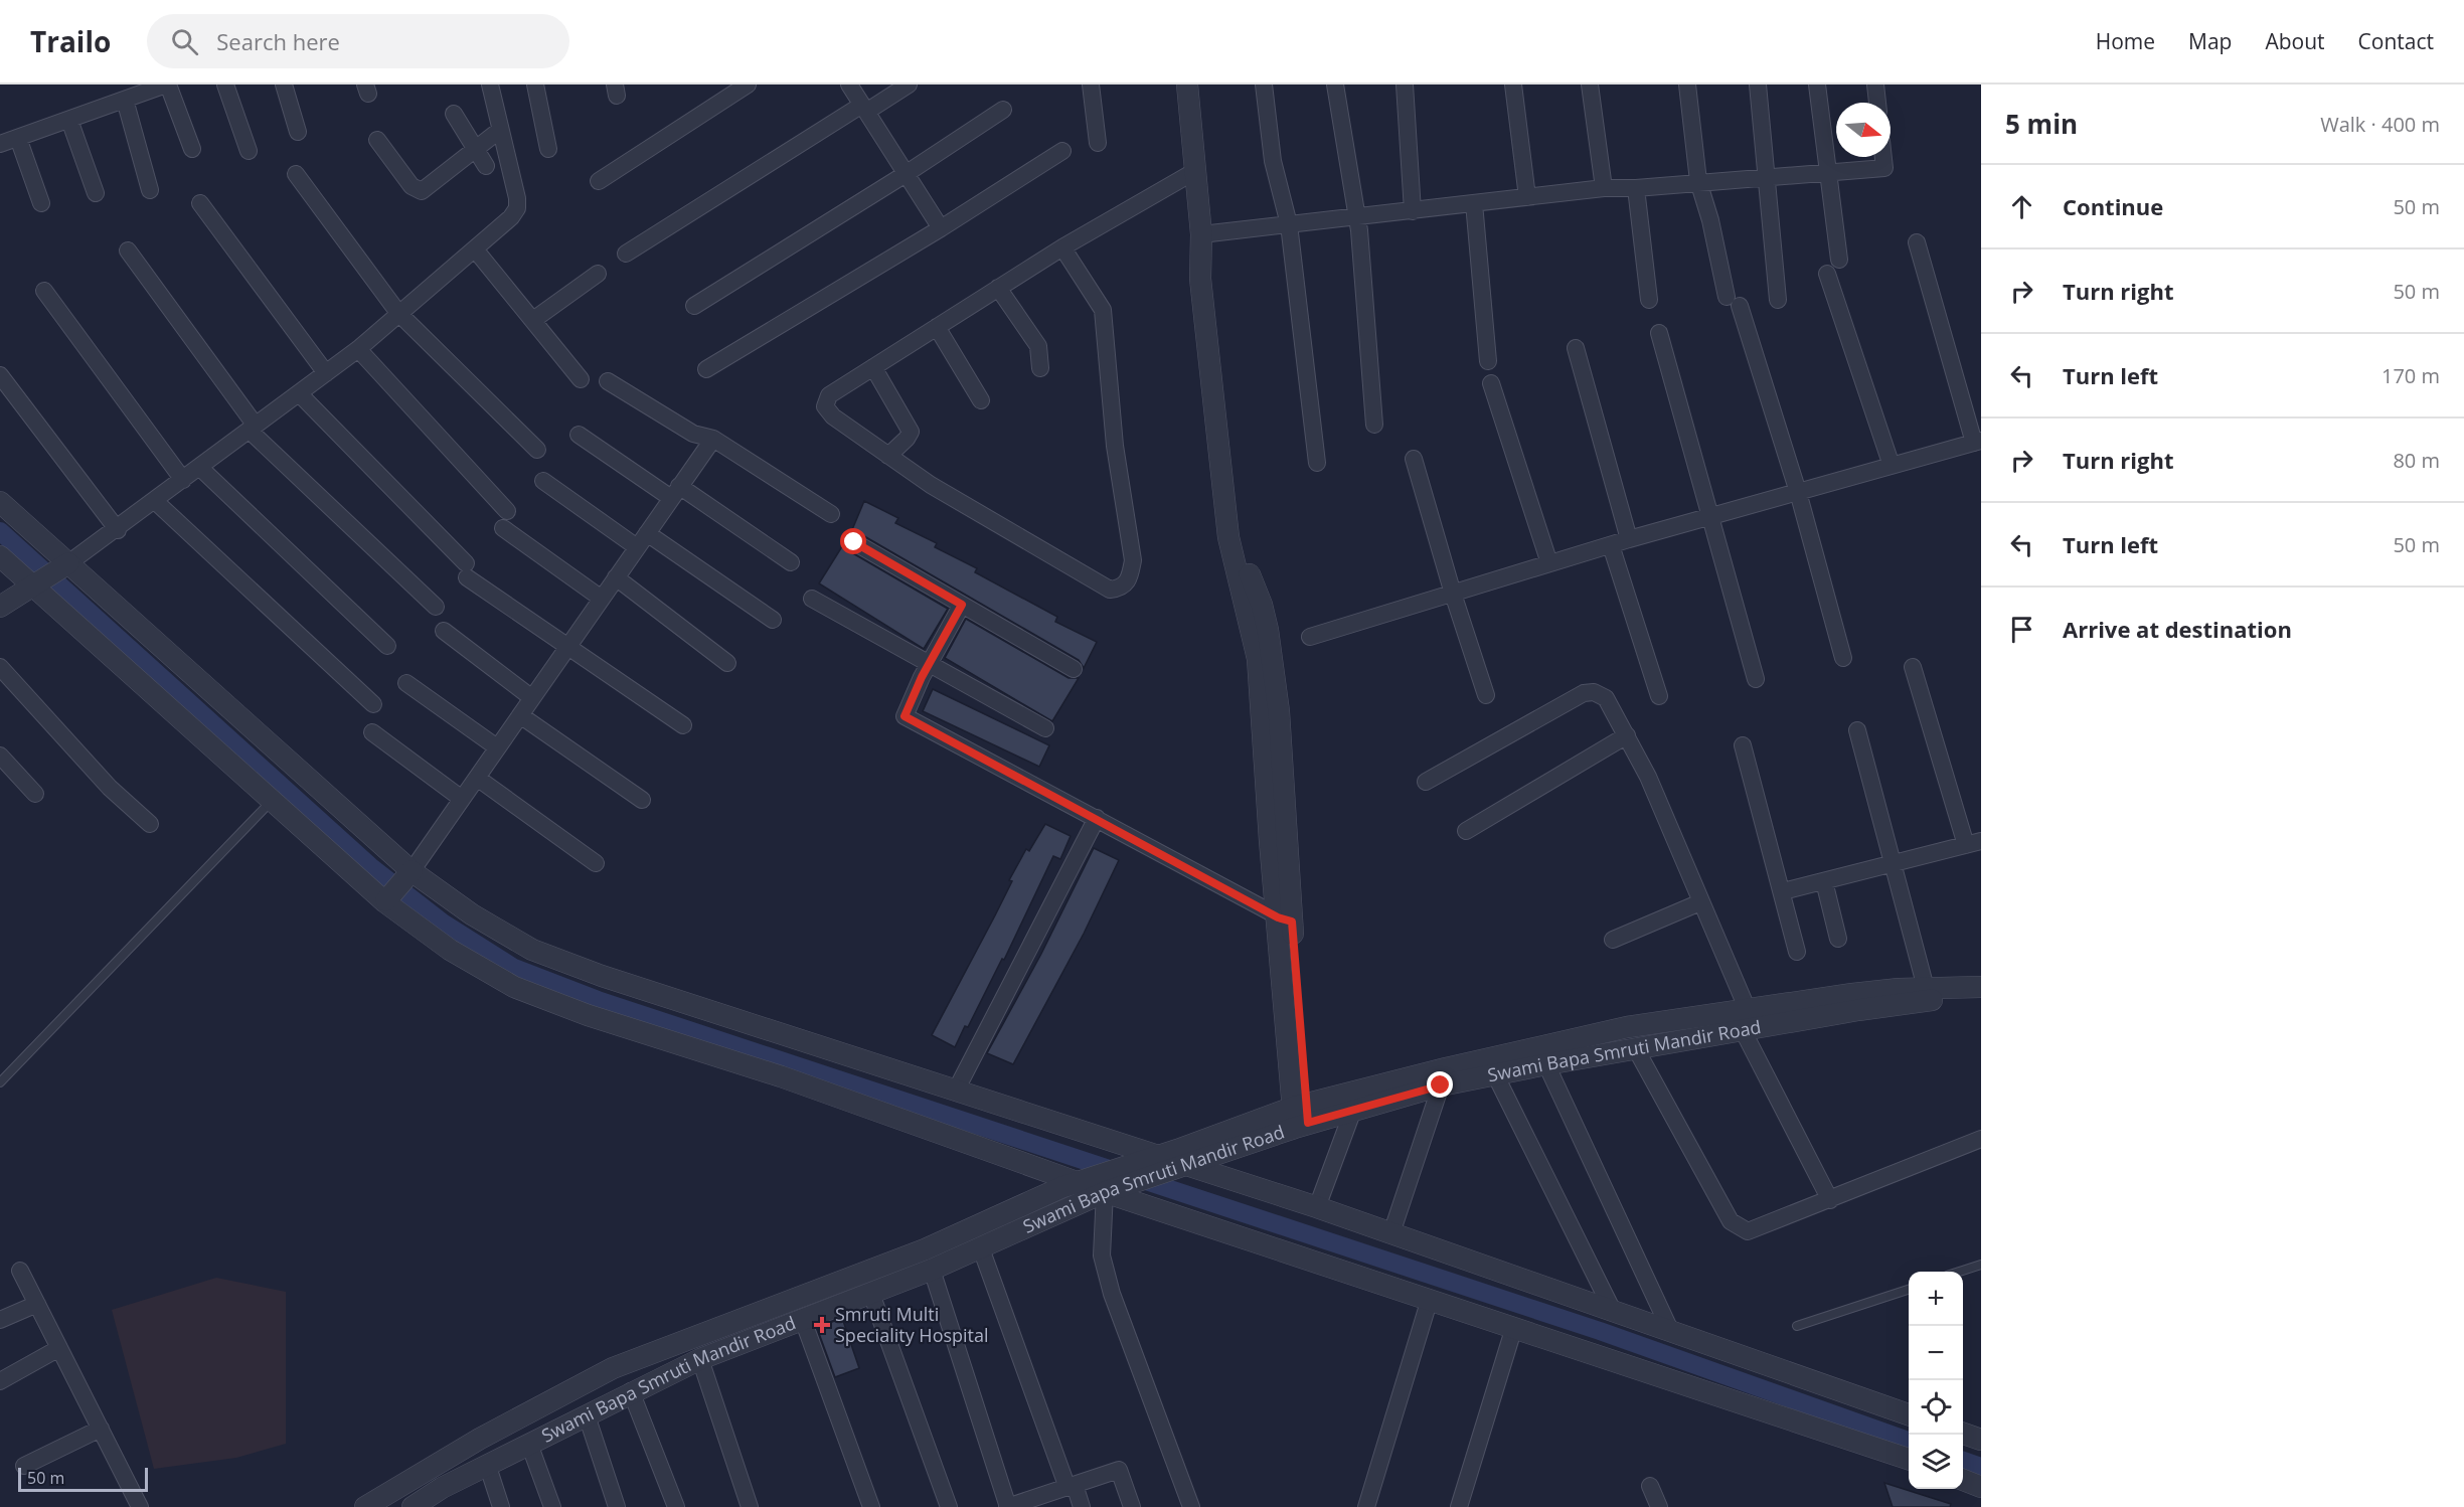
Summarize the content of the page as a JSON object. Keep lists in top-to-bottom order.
{
  "streets": {
    "street": ["Swami Bapa Smruti Mandir Road"]
  },
  "places": {
    "health": ["Smruti Multi Speciality Hospital"]
  },
  "scale_bar": "50 m",
  "north": "right",
  "page": {
    "header": "Trailo",
    "search": "Search here",
    "nav": [
      "Home",
      "Map",
      "About",
      "Contact"
    ],
    "heading": ["5 min", "Walk · 400 m"],
    "list": [
      ["Continue", "50 m"],
      ["Turn right", "50 m"],
      ["Turn left", "170 m"],
      ["Turn right", "80 m"],
      ["Turn left", "50 m"],
      "Arrive at destination"
    ],
    "map_buttons": ["+", "−"],
    "scale": "50 m"
  }
}
